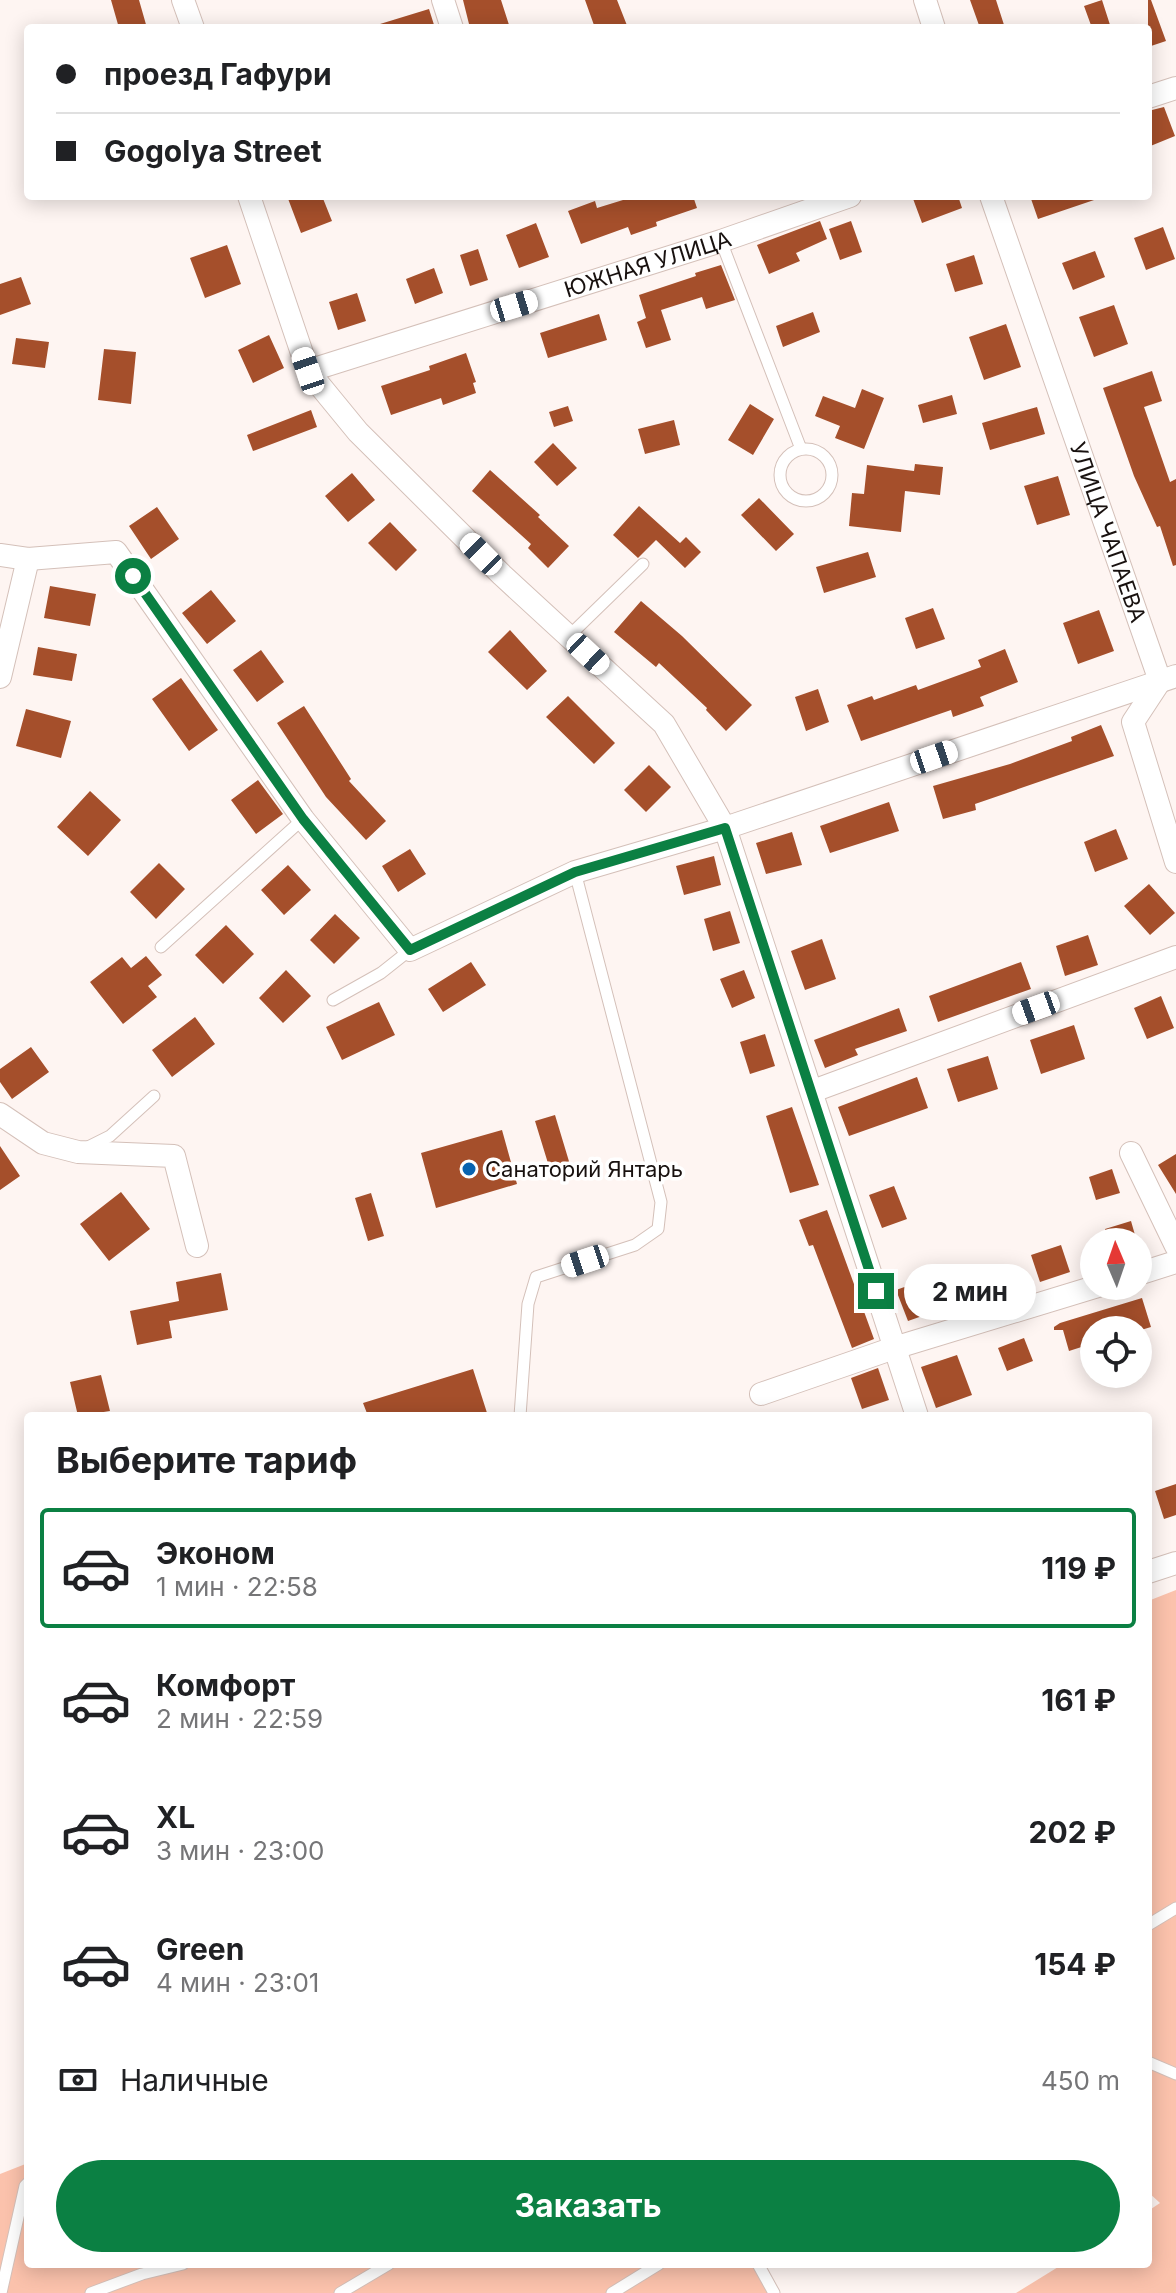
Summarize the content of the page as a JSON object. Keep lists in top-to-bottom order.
{
  "streets": {
    "street": ["ЮЖНАЯ УЛИЦА", "УЛИЦА ЧАПАЕВА"]
  },
  "places": ["Санаторий Янтарь"],
  "north": "top",
  "page": {
    "banner": ["проезд Гафури", "Gogolya Street"],
    "bubble": "2 мин",
    "heading": "Выберите тариф",
    "list": [
      {
        "name": "Эконом",
        "note": "1 мин · 22:58",
        "value": "119 ₽"
      },
      {
        "name": "Комфорт",
        "note": "2 мин · 22:59",
        "value": "161 ₽"
      },
      {
        "name": "XL",
        "note": "3 мин · 23:00",
        "value": "202 ₽"
      },
      {
        "name": "Green",
        "note": "4 мин · 23:01",
        "value": "154 ₽"
      }
    ],
    "pay": ["Наличные", "450 m"],
    "buttons": "Заказать"
  }
}
